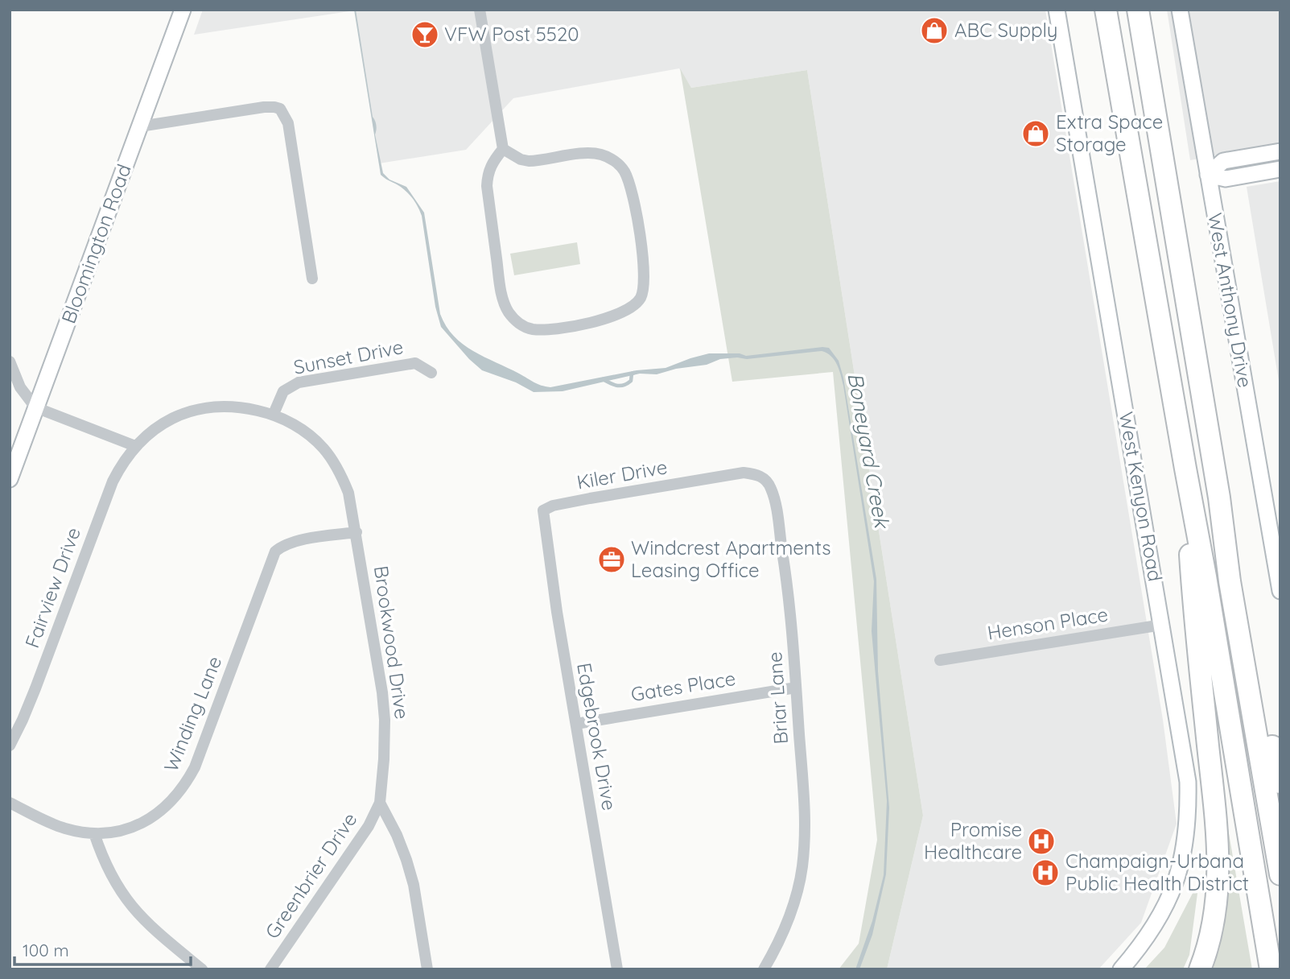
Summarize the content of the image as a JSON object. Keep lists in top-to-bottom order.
{
  "streets": {
    "street": [
      "Bloomington Road",
      "West Anthony Drive",
      "Sunset Drive",
      "Kiler Drive",
      "West Kenyon Road",
      "Fairview Drive",
      "Henson Place",
      "Brookwood Drive",
      "Gates Place",
      "Briar Lane",
      "Winding Lane",
      "Edgebrook Drive",
      "Greenbrier Drive"
    ]
  },
  "crossings": [
    ["Sunset Drive", "Brookwood Drive"],
    ["Kiler Drive", "Briar Lane"],
    ["Kiler Drive", "Edgebrook Drive"],
    ["West Kenyon Road", "Henson Place"],
    ["Brookwood Drive", "Winding Lane"],
    ["Brookwood Drive", "Greenbrier Drive"],
    ["Gates Place", "Briar Lane"],
    ["Gates Place", "Edgebrook Drive"]
  ],
  "water": ["Boneyard Creek"],
  "places": {
    "shop": ["ABC Supply", "Extra Space Storage"],
    "bar": ["VFW Post 5520"],
    "office": ["Windcrest Apartments Leasing Office"],
    "hospital": ["Promise Healthcare", "Champaign-Urbana Public Health District"]
  },
  "scale_bar": "100 m"
}
